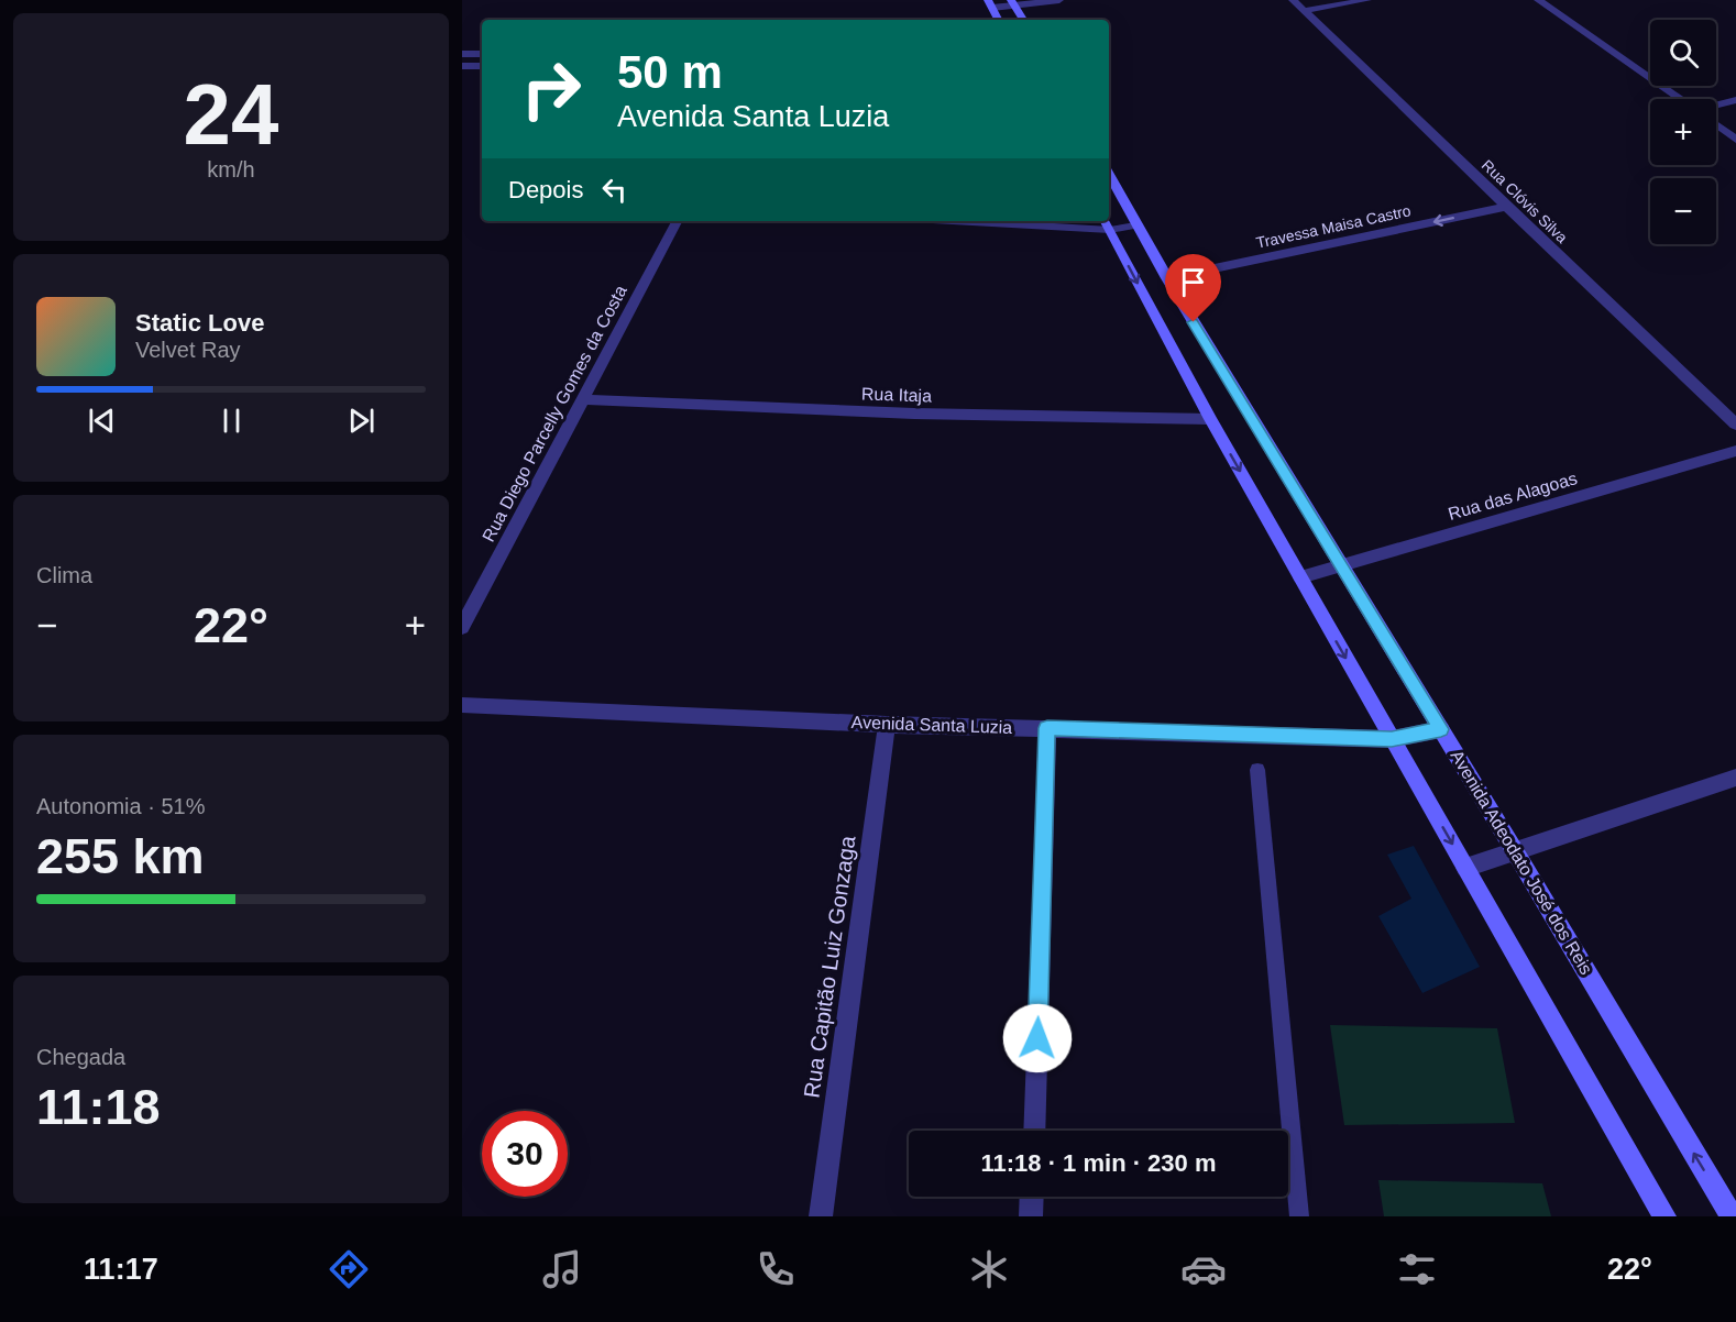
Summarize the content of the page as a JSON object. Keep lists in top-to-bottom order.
{
  "streets": {
    "main road": ["Avenida Adeodato José dos Reis"],
    "street": [
      "Rua Clóvis Silva",
      "Travessa Maisa Castro",
      "Rua Itaja",
      "Rua Diego Parcelly Gomes da Costa",
      "Rua das Alagoas",
      "Avenida Santa Luzia",
      "Rua Capitão Luiz Gonzaga"
    ]
  },
  "crossings": [
    ["Rua Clóvis Silva", "Travessa Maisa Castro"],
    ["Travessa Maisa Castro", "Avenida Adeodato José dos Reis"],
    ["Rua Itaja", "Rua Diego Parcelly Gomes da Costa"],
    ["Rua das Alagoas", "Avenida Adeodato José dos Reis"],
    ["Avenida Santa Luzia", "Avenida Adeodato José dos Reis"],
    ["Avenida Santa Luzia", "Rua Capitão Luiz Gonzaga"]
  ],
  "one_way": ["Travessa Maisa Castro"],
  "page": {
    "tile": [
      ["24", "km/h"],
      "Clima",
      ["Autonomia · 51%", "255 km"],
      ["Chegada", "11:18"]
    ],
    "map_buttons": ["+", "−"],
    "turn": ["50 m", "Avenida Santa Luzia"],
    "then": "Depois",
    "song": ["Static Love", "Velvet Ray"],
    "heat": ["−", "22°", "+"],
    "limit": "30",
    "trip": "11:18 · 1 min · 230 m",
    "tabs": ["11:17", "22°"]
  }
}
